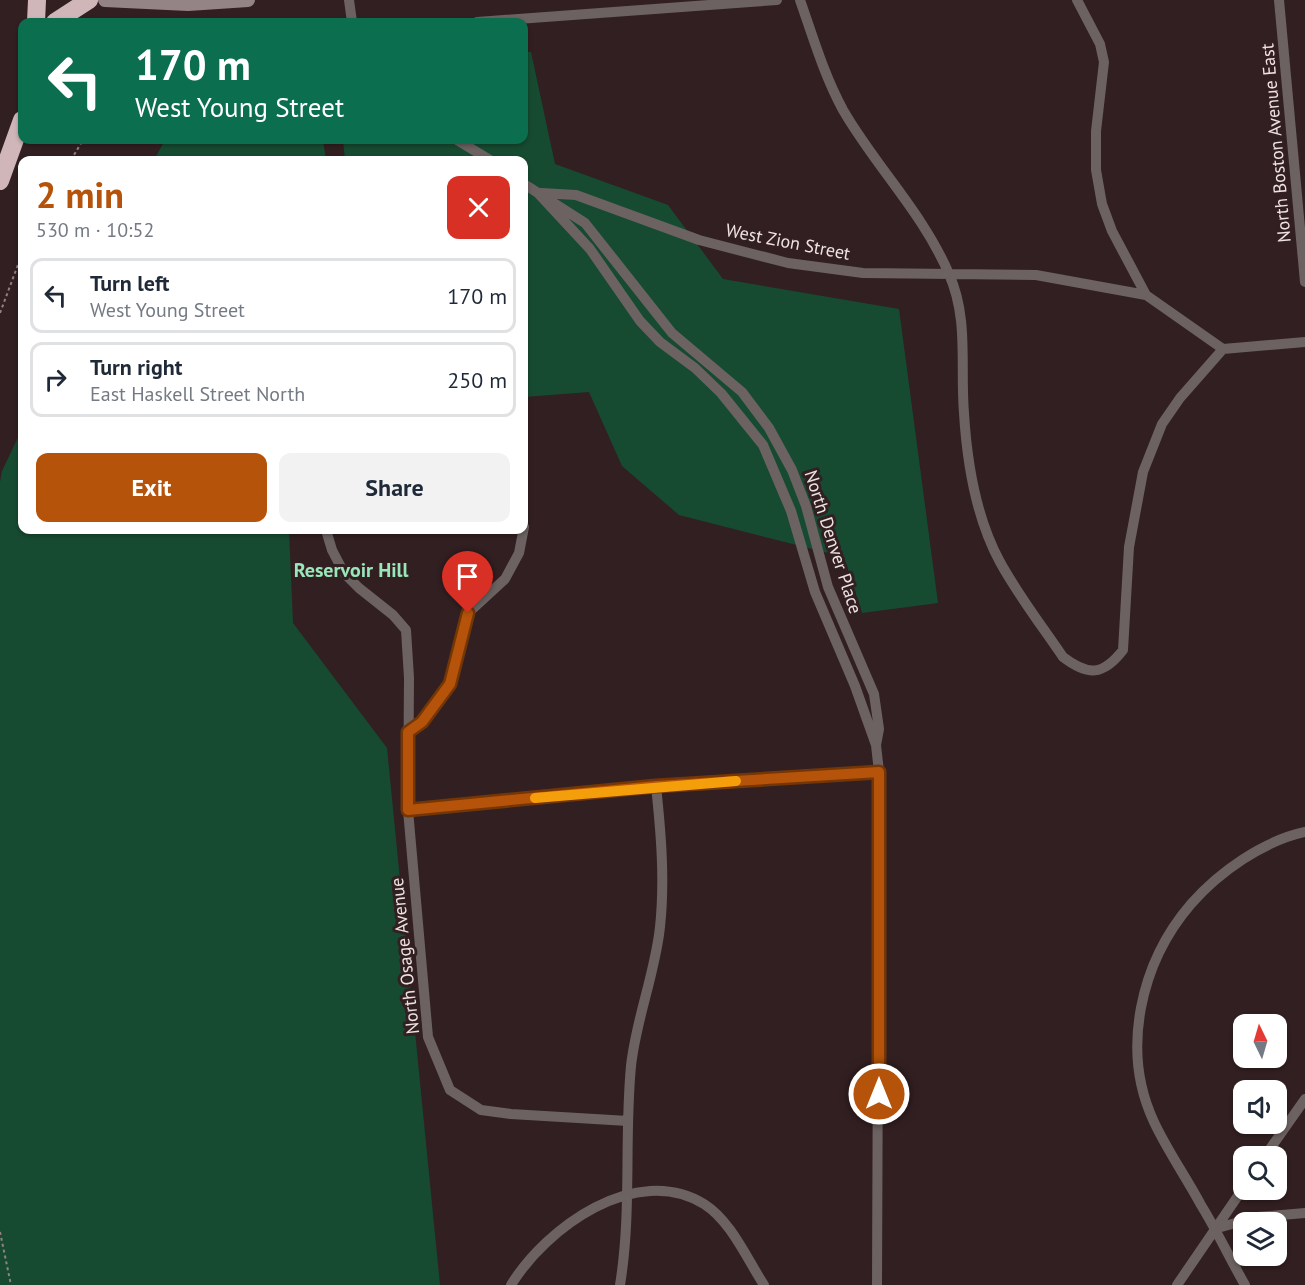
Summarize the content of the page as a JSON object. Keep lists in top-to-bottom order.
{
  "streets": {
    "street": [
      "North Boston Avenue East",
      "West Zion Street",
      "North Denver Place",
      "North Osage Avenue"
    ]
  },
  "crossings": [
    ["West Zion Street", "North Denver Place"]
  ],
  "districts": ["Reservoir Hill"],
  "north": "top",
  "page": {
    "turn": ["170 m", "West Young Street"],
    "heading": ["2 min", "530 m · 10:52"],
    "list": [
      {
        "name": "Turn left",
        "note": "West Young Street",
        "value": "170 m"
      },
      {
        "name": "Turn right",
        "note": "East Haskell Street North",
        "value": "250 m"
      }
    ],
    "buttons": ["Exit", "Share"]
  }
}
